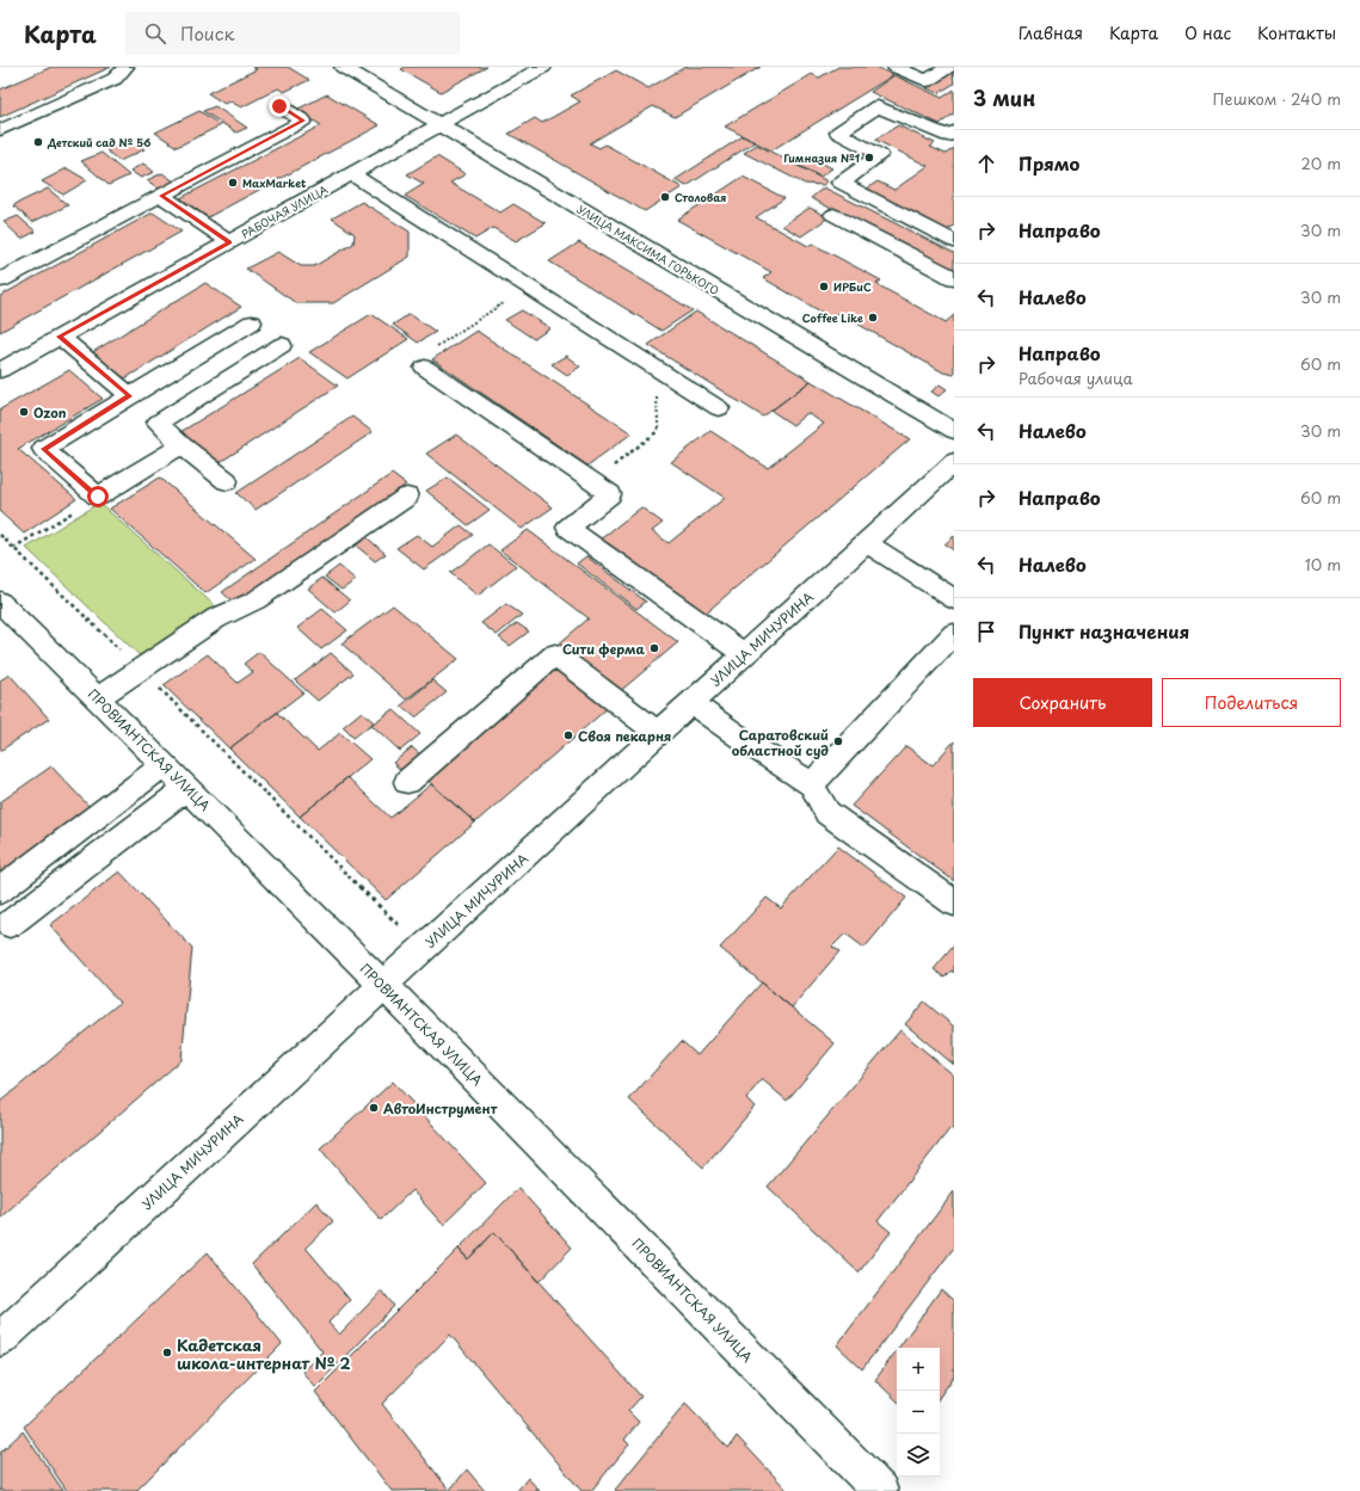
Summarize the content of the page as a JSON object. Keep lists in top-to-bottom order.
{
  "streets": {
    "street": [
      "РАБОЧАЯ УЛИЦА",
      "УЛИЦА МАКСИМА ГОРЬКОГО",
      "УЛИЦА МИЧУРИНА",
      "ПРОВИАНТСКАЯ УЛИЦА"
    ]
  },
  "crossings": [
    ["РАБОЧАЯ УЛИЦА", "УЛИЦА МАКСИМА ГОРЬКОГО"],
    ["УЛИЦА МИЧУРИНА", "ПРОВИАНТСКАЯ УЛИЦА"]
  ],
  "places": [
    "Детский сад № 56",
    "Гимназия №1",
    "MaxMarket",
    "Столовая",
    "ИРБиС",
    "Coffee Like",
    "Ozon",
    "Сити ферма",
    "Своя пекарня",
    "Саратовский областной суд",
    "АвтоИнструмент",
    "Кадетская школа-интернат № 2"
  ],
  "page": {
    "header": "Карта",
    "search": "Поиск",
    "nav": [
      "Главная",
      "Карта",
      "О нас",
      "Контакты"
    ],
    "heading": ["3 мин", "Пешком · 240 m"],
    "list": [
      ["Прямо", "20 m"],
      ["Направо", "30 m"],
      ["Налево", "30 m"],
      ["Направо", "Рабочая улица", "60 m"],
      ["Налево", "30 m"],
      ["Направо", "60 m"],
      ["Налево", "10 m"],
      "Пункт назначения"
    ],
    "buttons": ["Сохранить", "Поделиться"],
    "map_buttons": ["+", "−"]
  }
}
